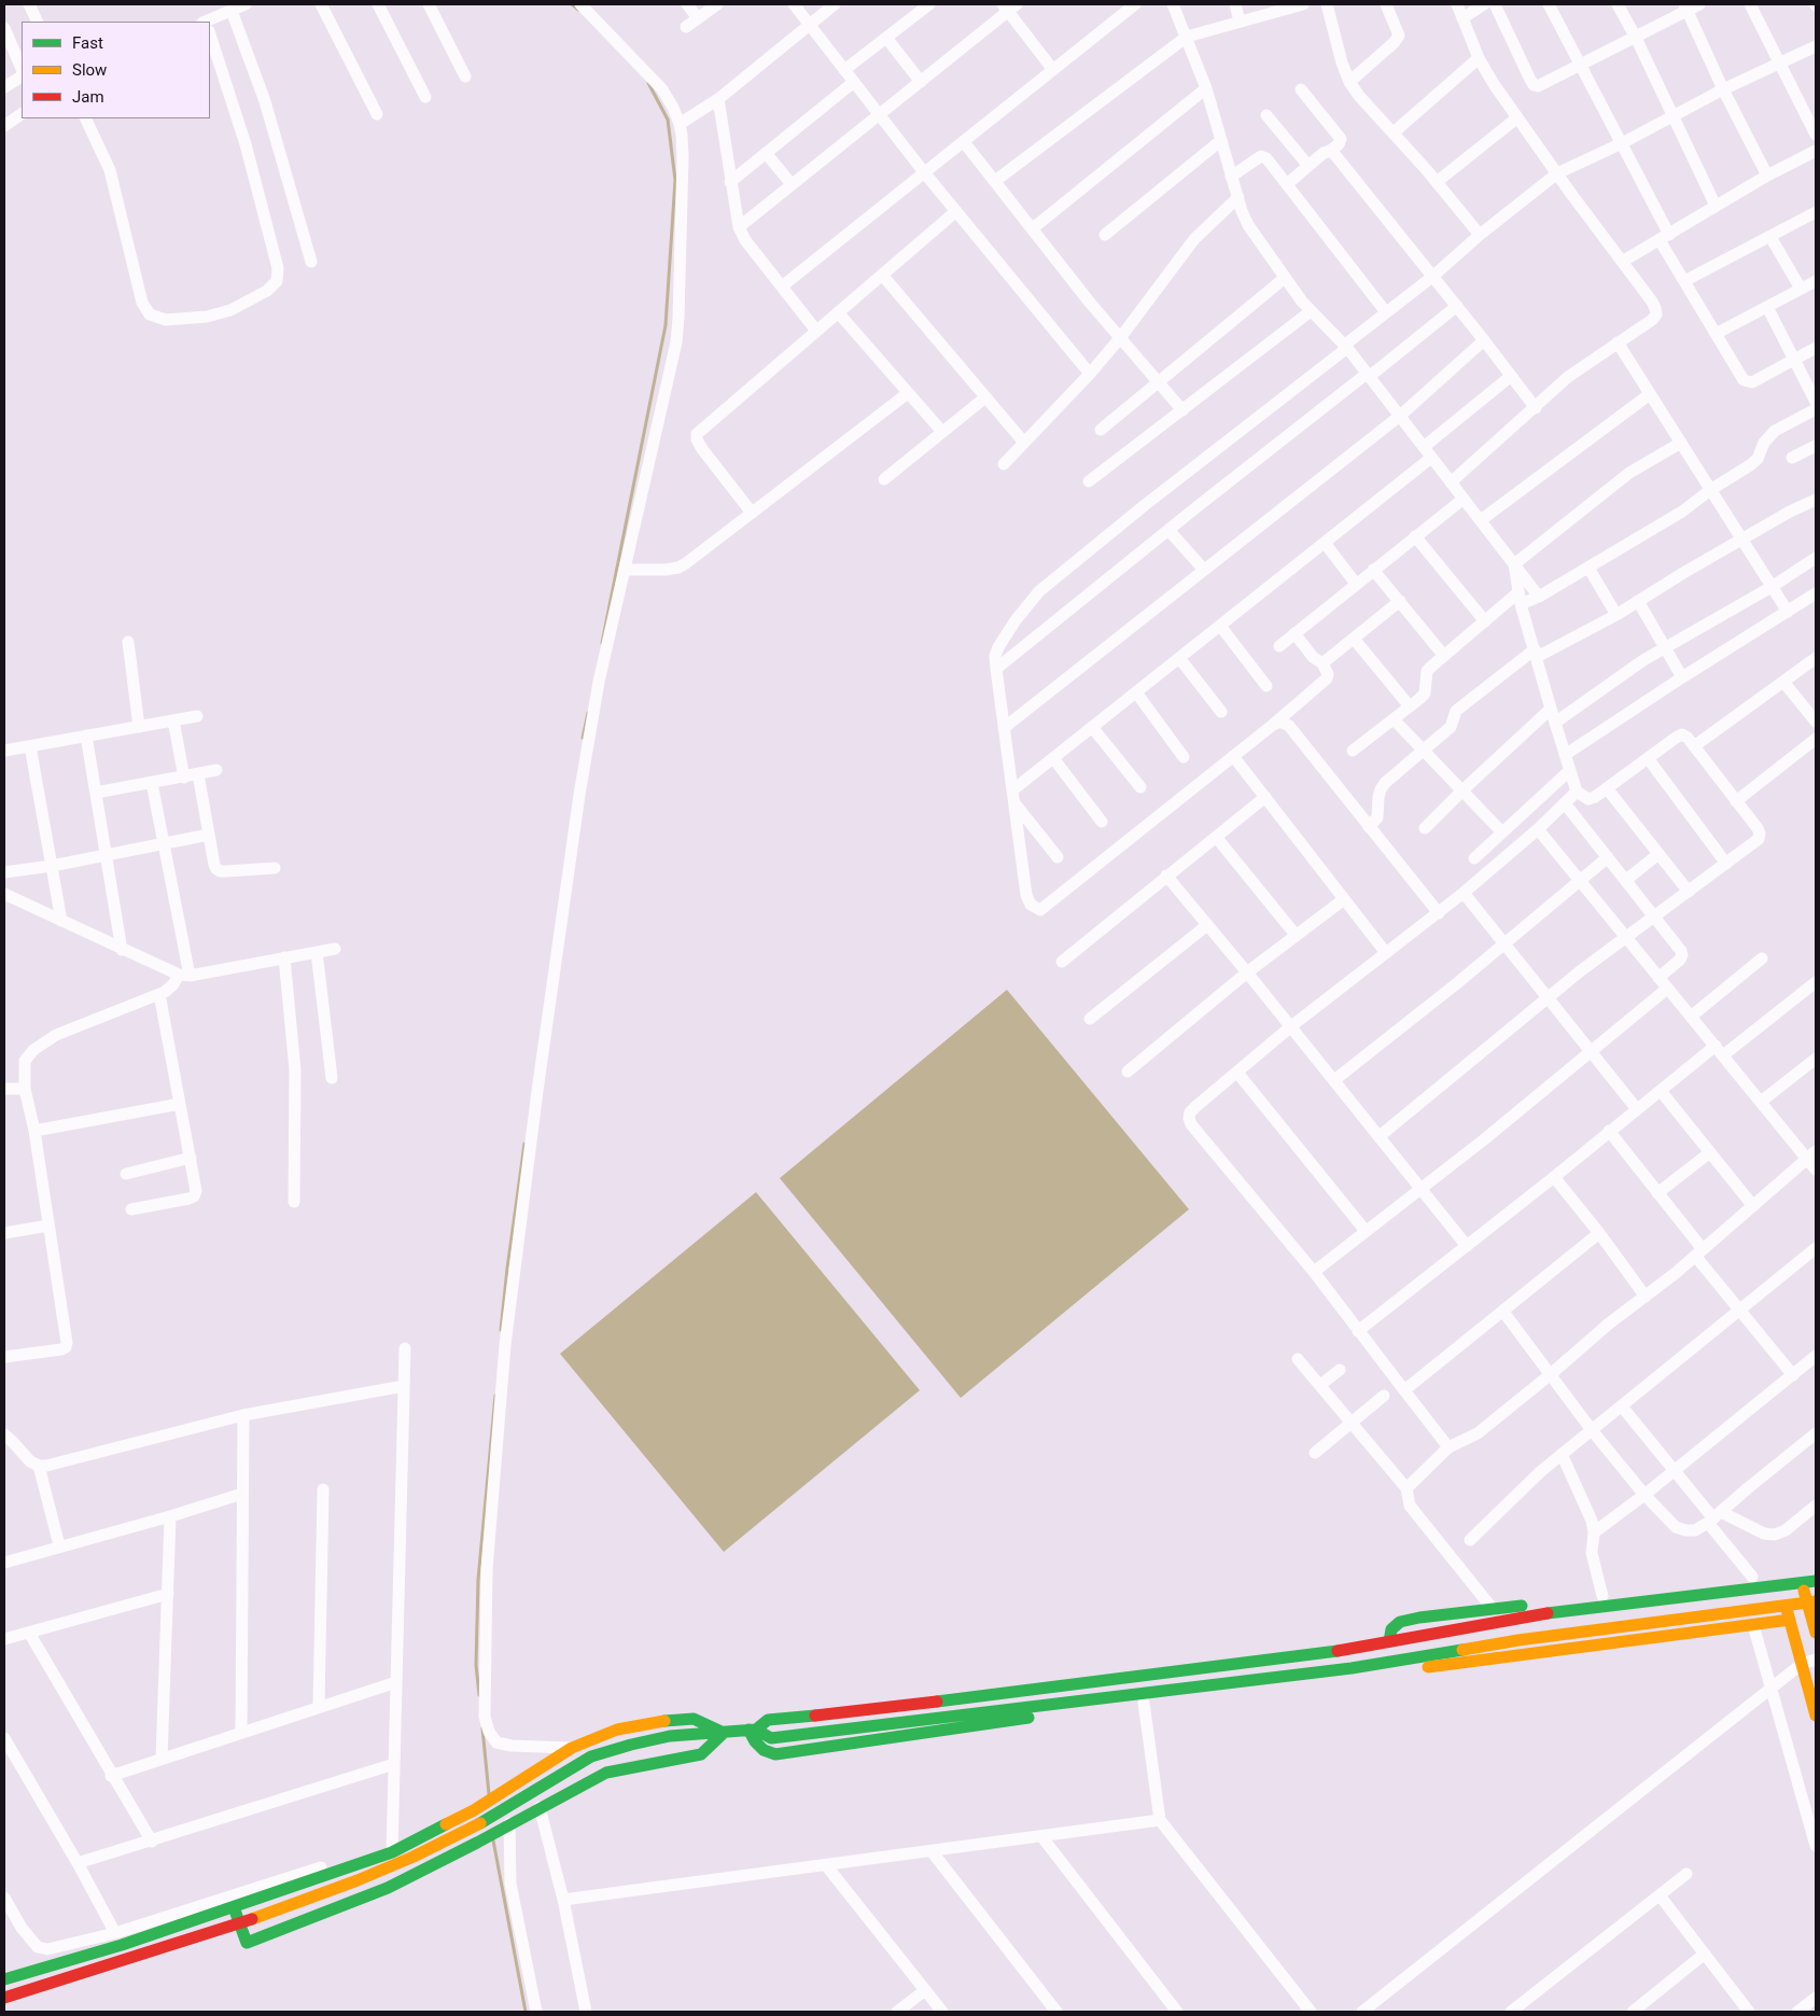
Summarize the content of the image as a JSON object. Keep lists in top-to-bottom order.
{
  "legend": ["Fast", "Slow", "Jam"]
}
